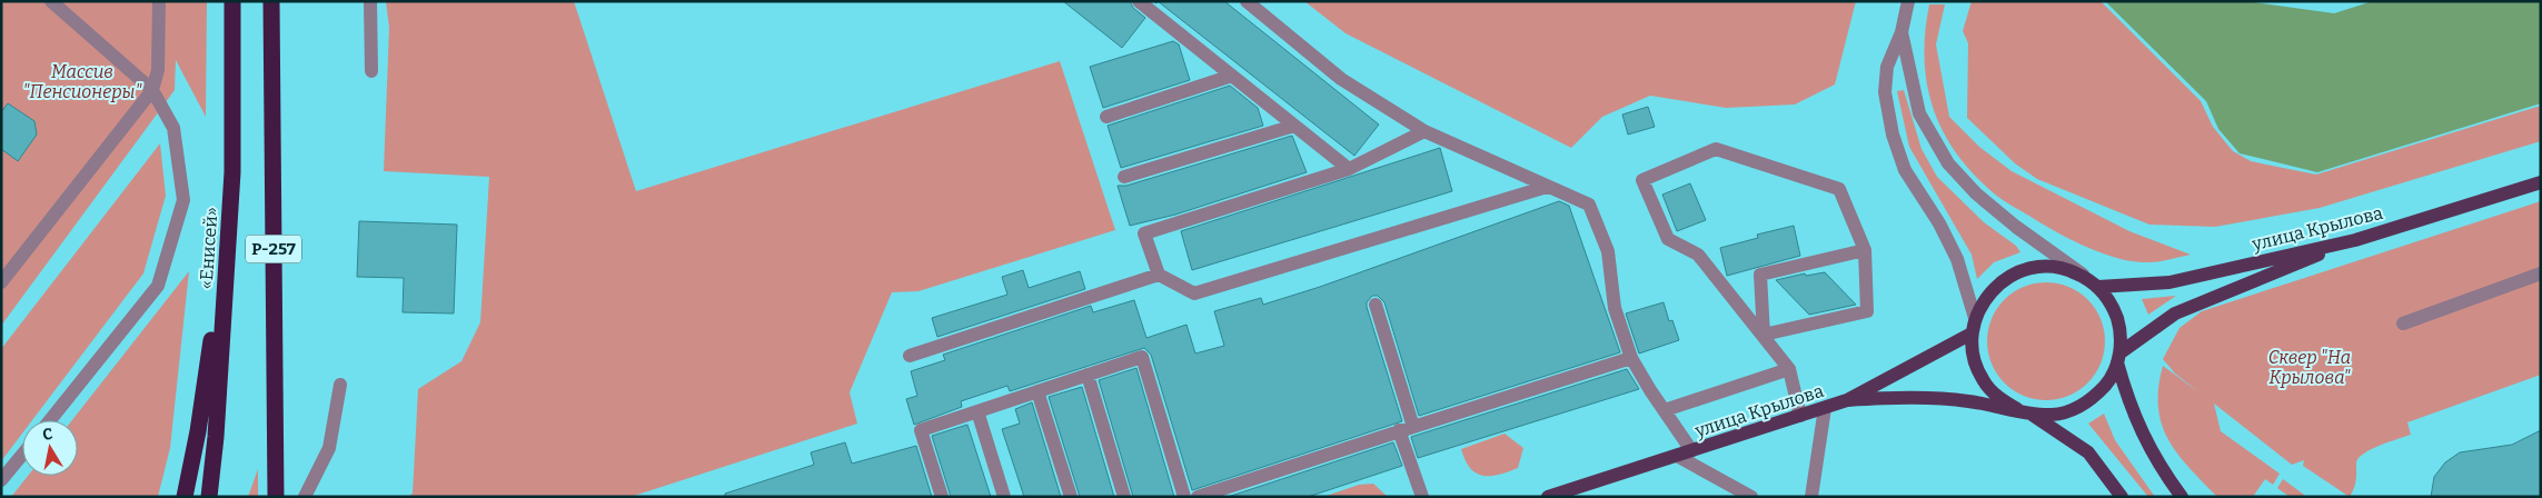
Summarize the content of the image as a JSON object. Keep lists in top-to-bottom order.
{
  "streets": {
    "highway": ["«Енисей»", "Р-257"],
    "main road": ["улица Крылова"]
  },
  "crossings": [
    ["«Енисей»", "Р-257"]
  ],
  "parks": ["Массив \"Пенсионеры\"", "Сквер \"На Крылова\""],
  "north": "top"
}
